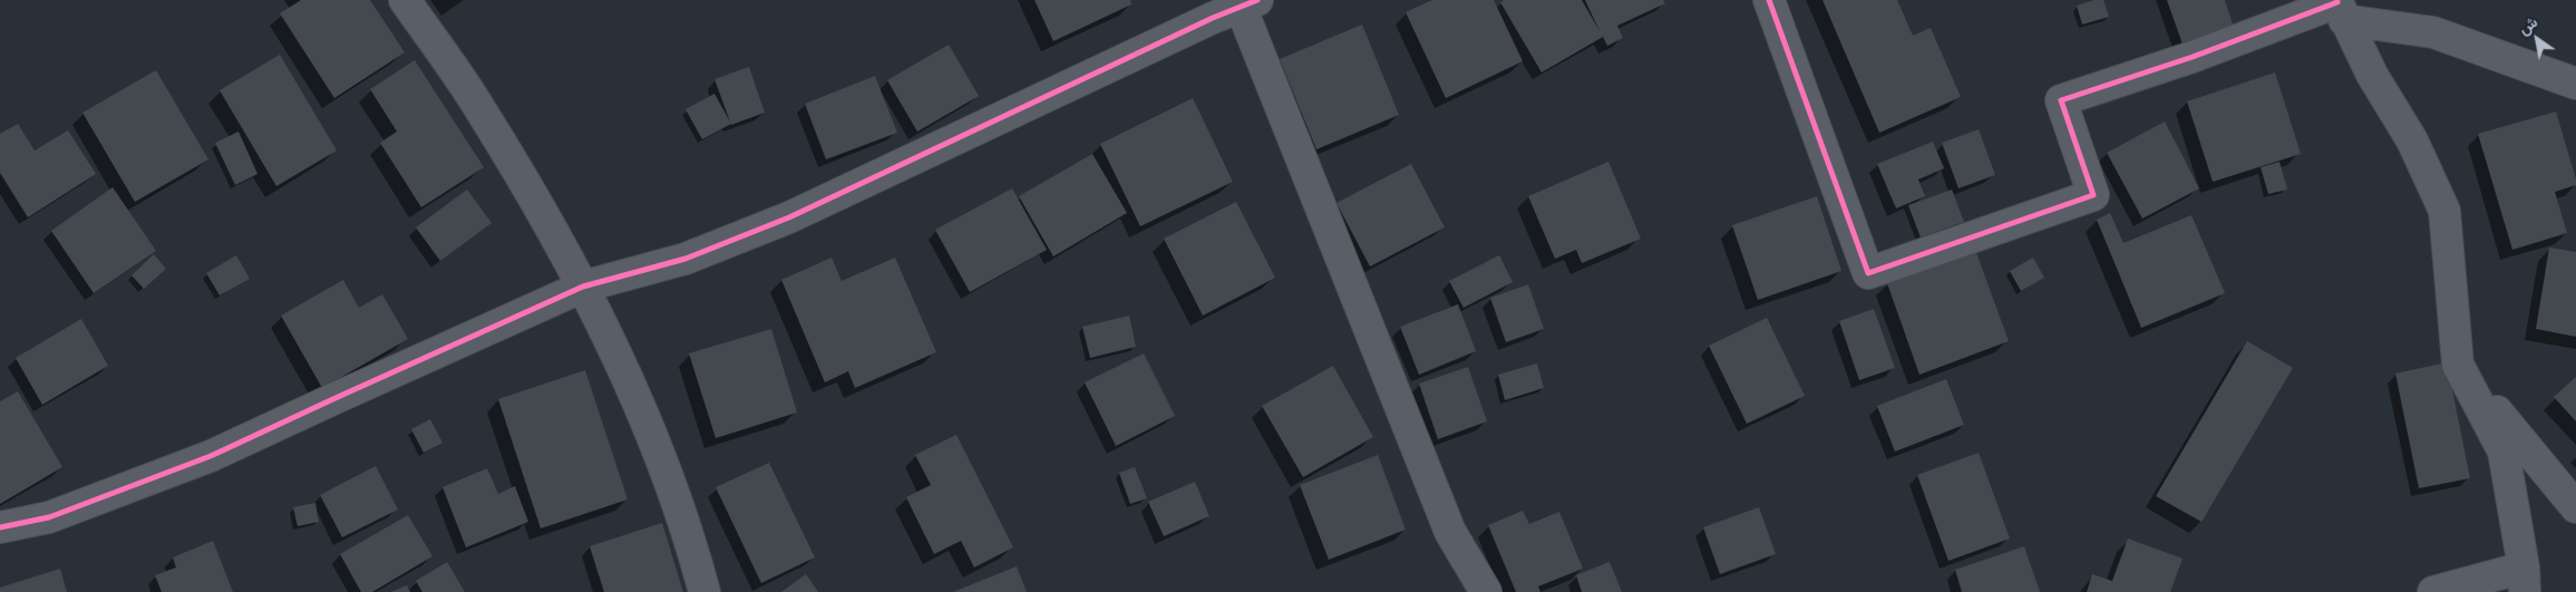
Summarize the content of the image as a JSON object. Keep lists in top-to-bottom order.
{
  "north": "top left"
}
